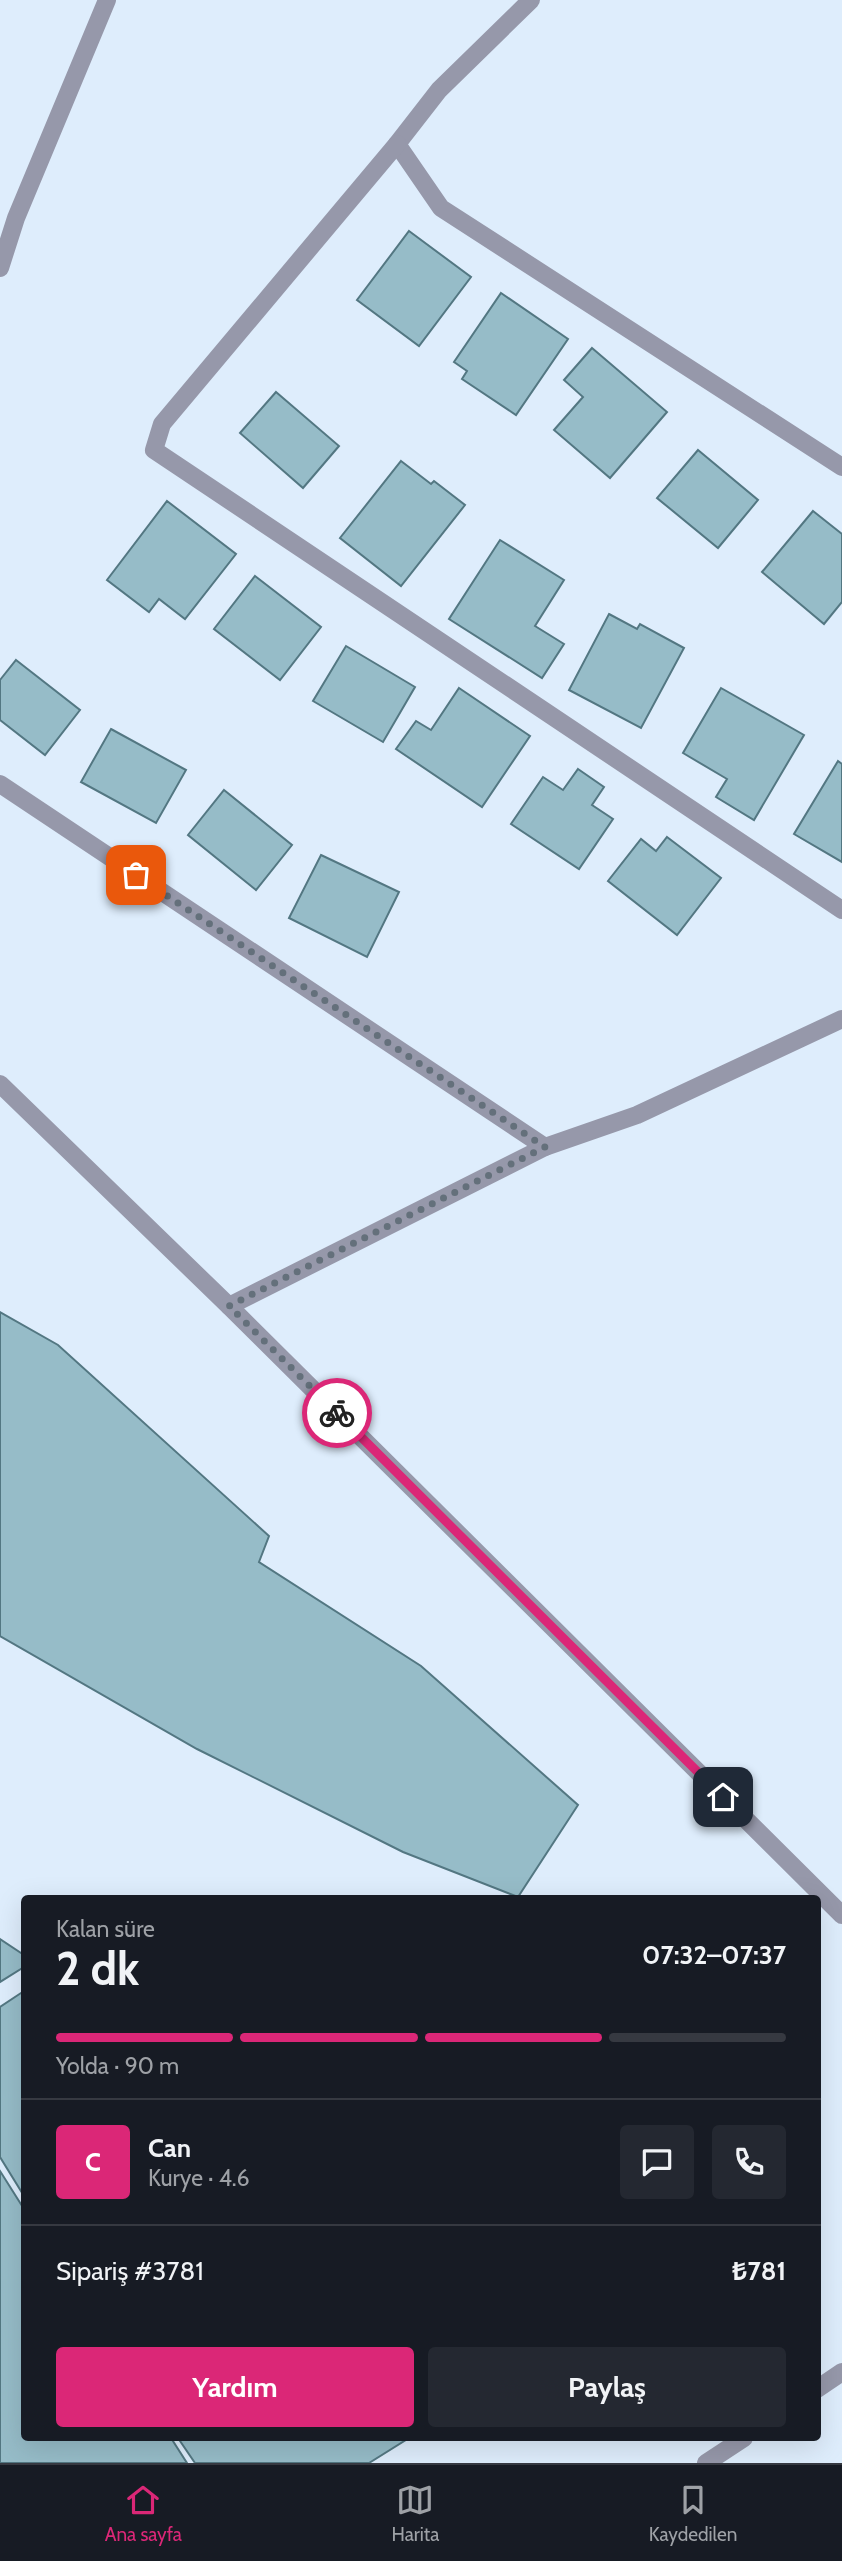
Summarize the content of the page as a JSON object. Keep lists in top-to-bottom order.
{
  "page": {
    "heading": ["2 dk", "Kalan süre", "07:32–07:37"],
    "panel": [
      "Can",
      "Kurye · 4.6",
      "Sipariş #3781",
      "₺781"
    ],
    "bar": "Yolda · 90 m",
    "round": "C",
    "buttons": ["Yardım", "Paylaş"],
    "tabs": ["Ana sayfa", "Harita", "Kaydedilen"]
  }
}
